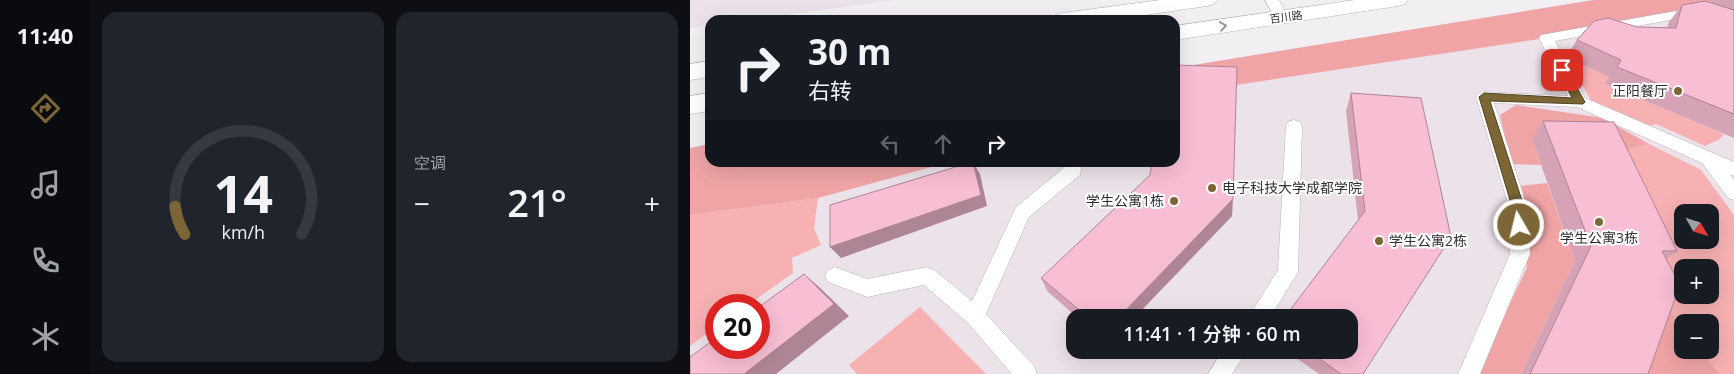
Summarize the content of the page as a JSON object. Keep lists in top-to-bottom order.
{
  "streets": {
    "street": ["百川路"]
  },
  "places": [
    "正阳餐厅",
    "电子科技大学成都学院",
    "学生公寓1栋",
    "学生公寓3栋",
    "学生公寓2栋"
  ],
  "north": "bottom right",
  "page": {
    "tabs": "11:40",
    "tile": "空调",
    "turn": ["30 m", "右转"],
    "heat": ["−", "21°", "+"],
    "map_buttons": ["+", "−"],
    "limit": "20",
    "trip": "11:41 · 1 分钟 · 60 m",
    "gauge": ["14", "km/h"]
  }
}
